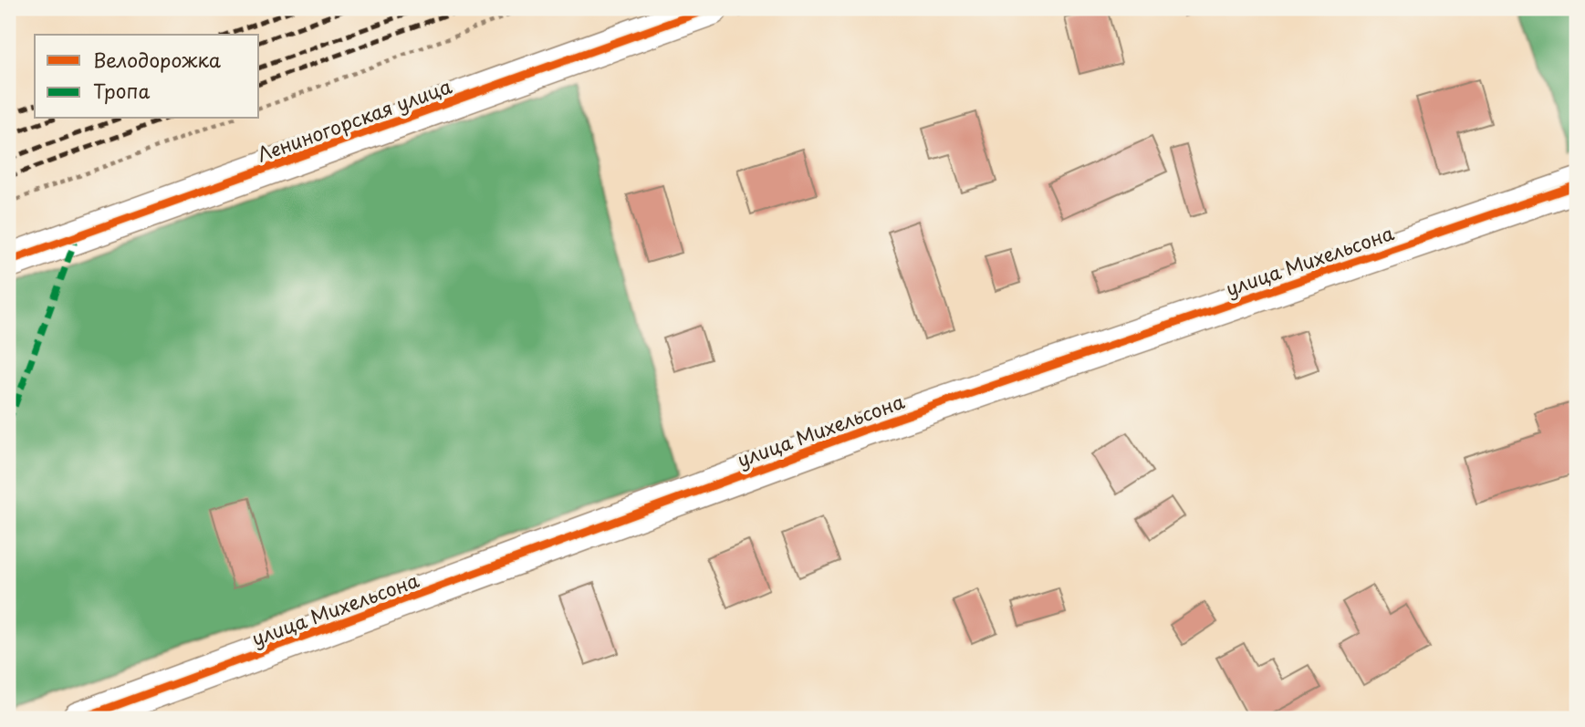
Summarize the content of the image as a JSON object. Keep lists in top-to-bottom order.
{
  "streets": {
    "street": ["Лениногорская улица", "улица Михельсона"]
  },
  "legend": ["Велодорожка", "Тропа"]
}
